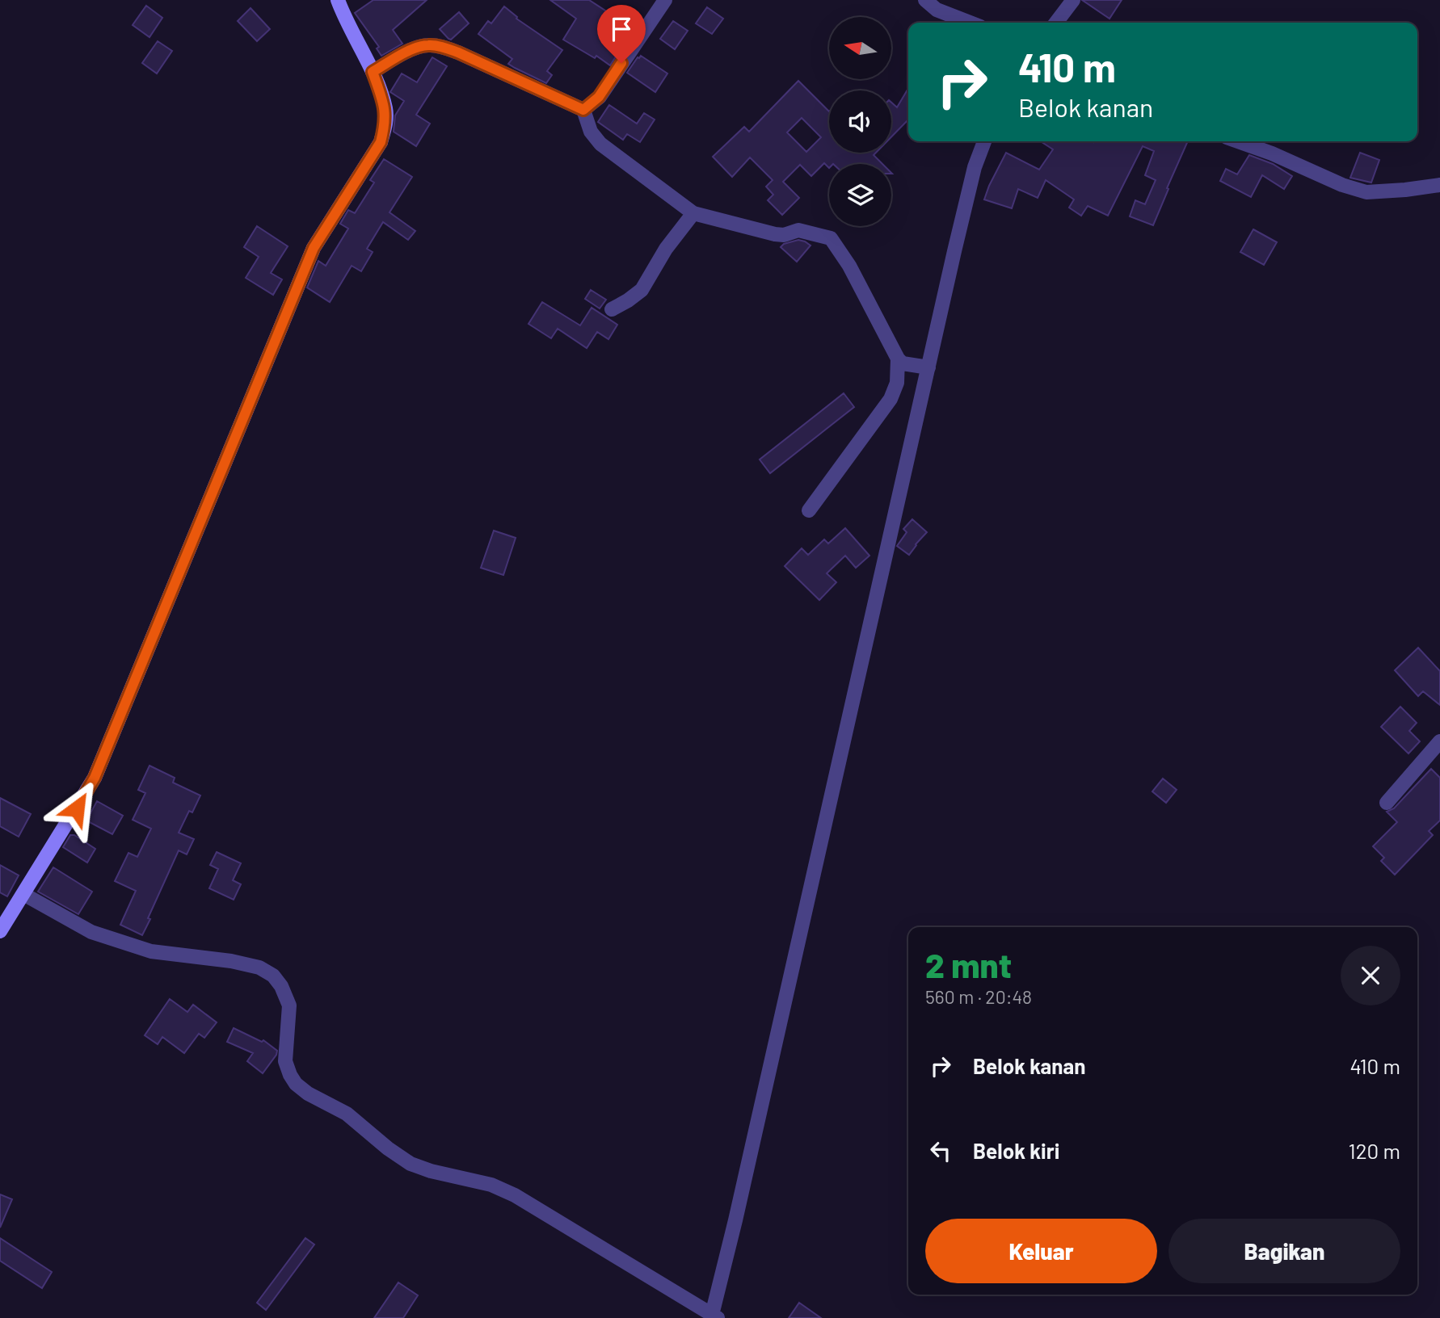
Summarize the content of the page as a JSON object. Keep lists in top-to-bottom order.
{
  "north": "left",
  "page": {
    "turn": ["410 m", "Belok kanan"],
    "heading": ["2 mnt", "560 m · 20:48"],
    "list": [
      {
        "name": "Belok kanan",
        "value": "410 m"
      },
      {
        "name": "Belok kiri",
        "value": "120 m"
      }
    ],
    "buttons": ["Keluar", "Bagikan"]
  }
}
